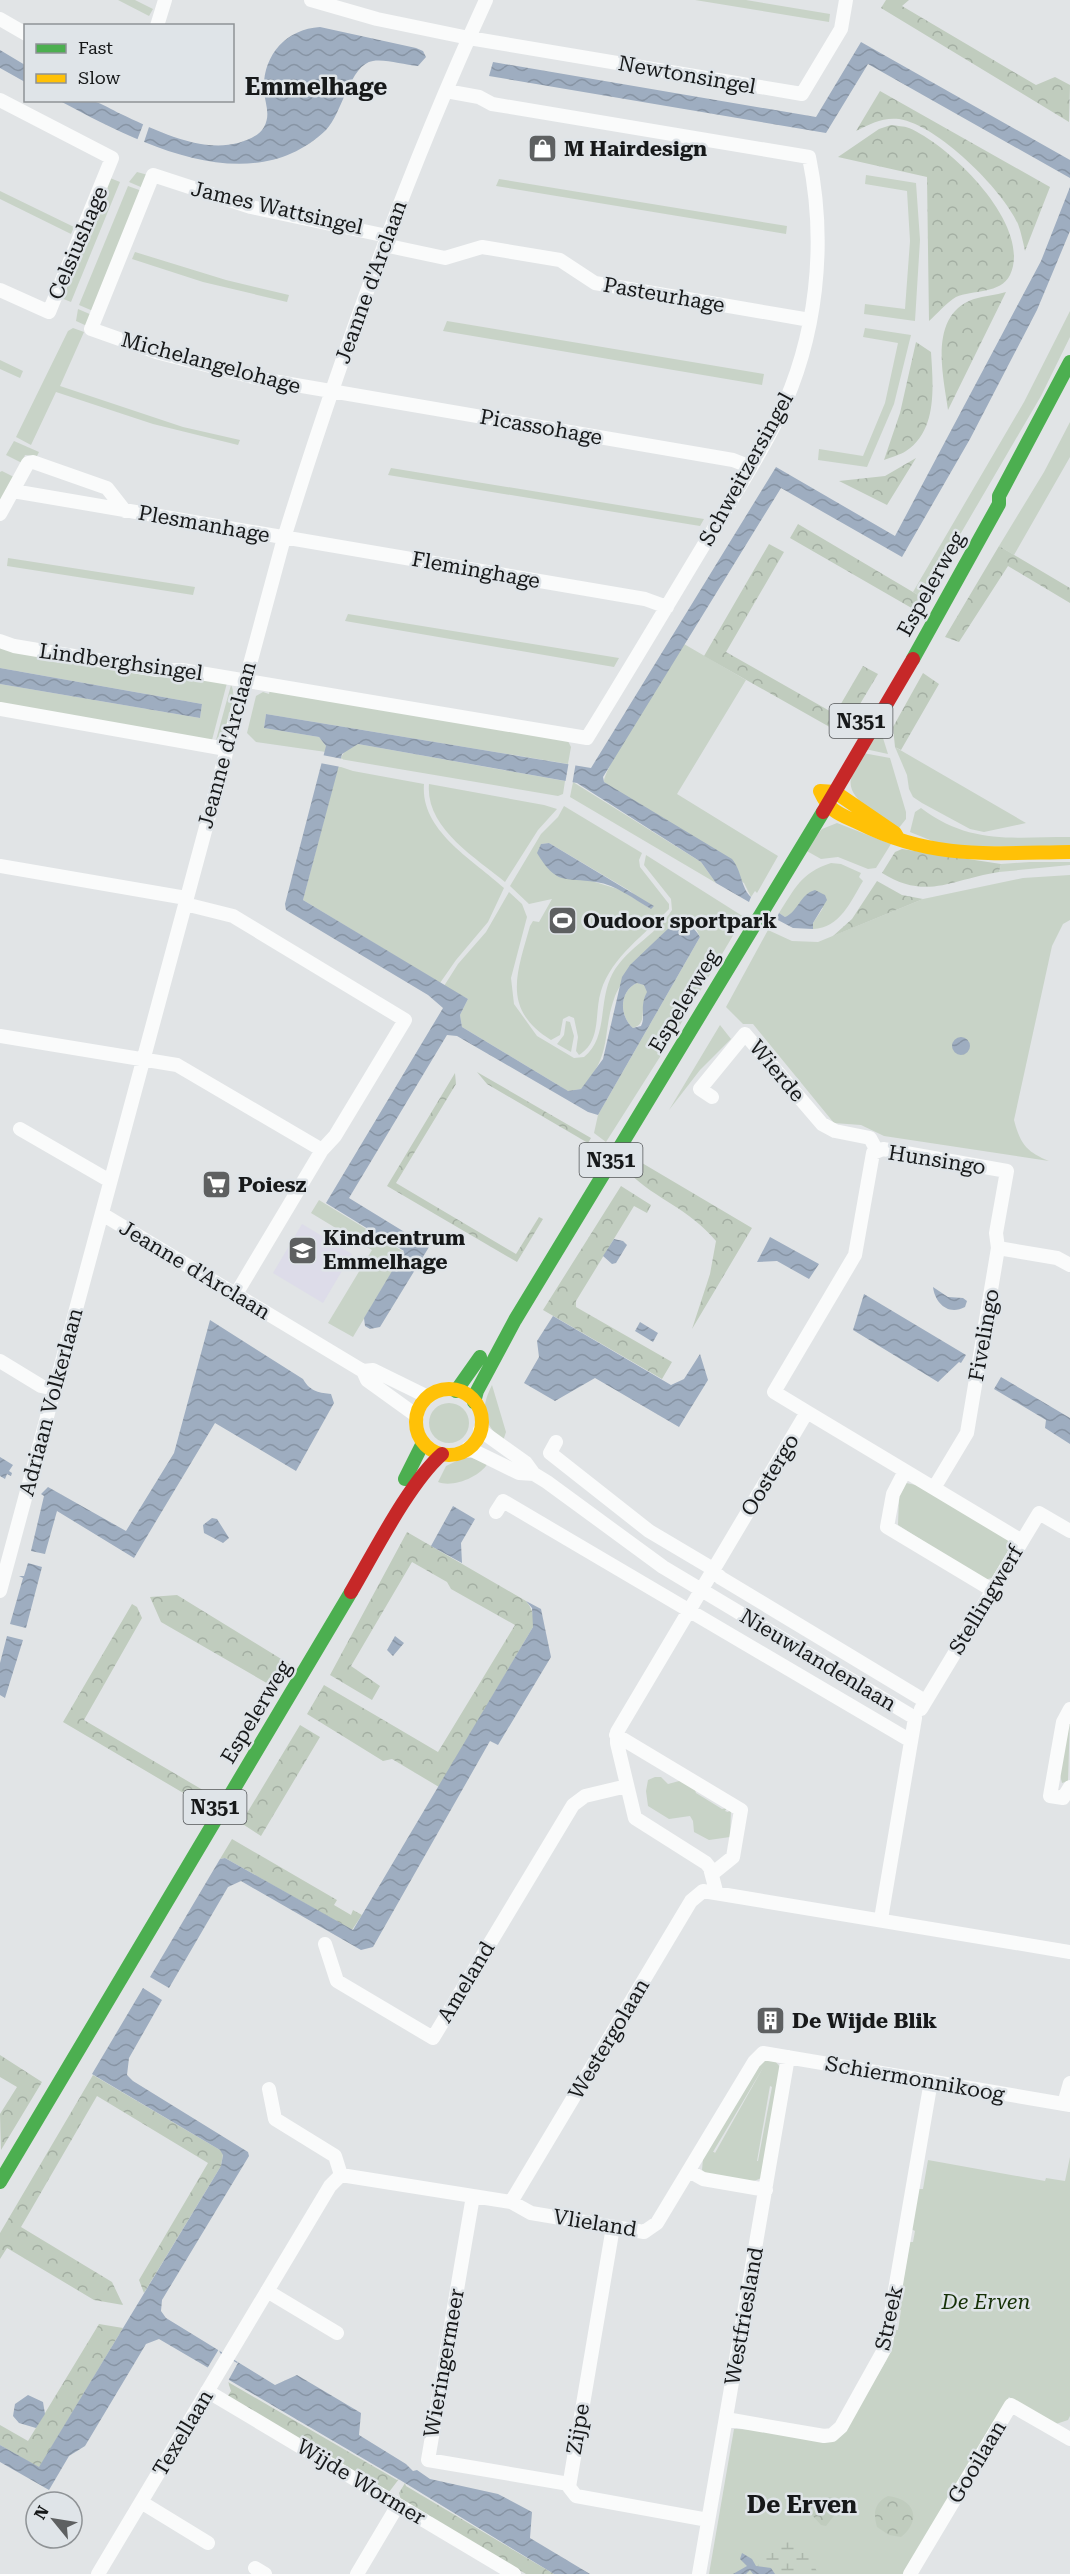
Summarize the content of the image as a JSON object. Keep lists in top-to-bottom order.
{
  "streets": {
    "main road": ["Espelerweg", "N351"],
    "street": [
      "Newtonsingel",
      "James Wattsingel",
      "Celsiushage",
      "Jeanne d'Arclaan",
      "Pasteurhage",
      "Michelangelohage",
      "Picassohage",
      "Schweitzersingel",
      "Plesmanhage",
      "Fleminghage",
      "Lindberghsingel",
      "Wierde",
      "Hunsingo",
      "Fivelingo",
      "Adriaan Volkerlaan",
      "Oostergo",
      "Stellingwerf",
      "Nieuwlandenlaan",
      "Ameland",
      "Westergolaan",
      "Schiermonnikoog",
      "Vlieland",
      "Westfriesland",
      "Streek",
      "Wieringermeer",
      "Zijpe",
      "Texellaan",
      "Gooilaan",
      "Wijde Wormer"
    ]
  },
  "crossings": [
    ["Newtonsingel", "Jeanne d'Arclaan"],
    ["James Wattsingel", "Jeanne d'Arclaan"],
    ["James Wattsingel", "Pasteurhage"],
    ["James Wattsingel", "Michelangelohage"],
    ["Jeanne d'Arclaan", "Pasteurhage"],
    ["Jeanne d'Arclaan", "Michelangelohage"],
    ["Jeanne d'Arclaan", "Picassohage"],
    ["Jeanne d'Arclaan", "Schweitzersingel"],
    ["Jeanne d'Arclaan", "Plesmanhage"],
    ["Jeanne d'Arclaan", "Fleminghage"],
    ["Jeanne d'Arclaan", "Espelerweg"],
    ["Jeanne d'Arclaan", "Lindberghsingel"],
    ["Jeanne d'Arclaan", "Adriaan Volkerlaan"],
    ["Jeanne d'Arclaan", "Nieuwlandenlaan"],
    ["Pasteurhage", "Schweitzersingel"],
    ["Michelangelohage", "Picassohage"],
    ["Picassohage", "Schweitzersingel"],
    ["Schweitzersingel", "Fleminghage"],
    ["Schweitzersingel", "Lindberghsingel"],
    ["Plesmanhage", "Fleminghage"],
    ["Espelerweg", "Nieuwlandenlaan"],
    ["Wierde", "Hunsingo"],
    ["Hunsingo", "Fivelingo"],
    ["Hunsingo", "Oostergo"],
    ["Oostergo", "Nieuwlandenlaan"],
    ["Stellingwerf", "Nieuwlandenlaan"],
    ["Westergolaan", "Vlieland"],
    ["Schiermonnikoog", "Vlieland"],
    ["Schiermonnikoog", "Westfriesland"],
    ["Schiermonnikoog", "Streek"],
    ["Vlieland", "Wieringermeer"],
    ["Vlieland", "Zijpe"],
    ["Westfriesland", "Streek"],
    ["Westfriesland", "Zijpe"],
    ["Wieringermeer", "Zijpe"],
    ["Texellaan", "Wijde Wormer"]
  ],
  "districts": ["Emmelhage", "De Erven"],
  "parks": ["De Erven"],
  "places": {
    "shop": ["M Hairdesign"],
    "sports": ["Oudoor sportpark"],
    "supermarket": ["Poiesz"],
    "school or university": ["Kindcentrum Emmelhage"],
    "building": ["De Wijde Blik"]
  },
  "legend": ["Fast", "Slow"],
  "north": "top left"
}
